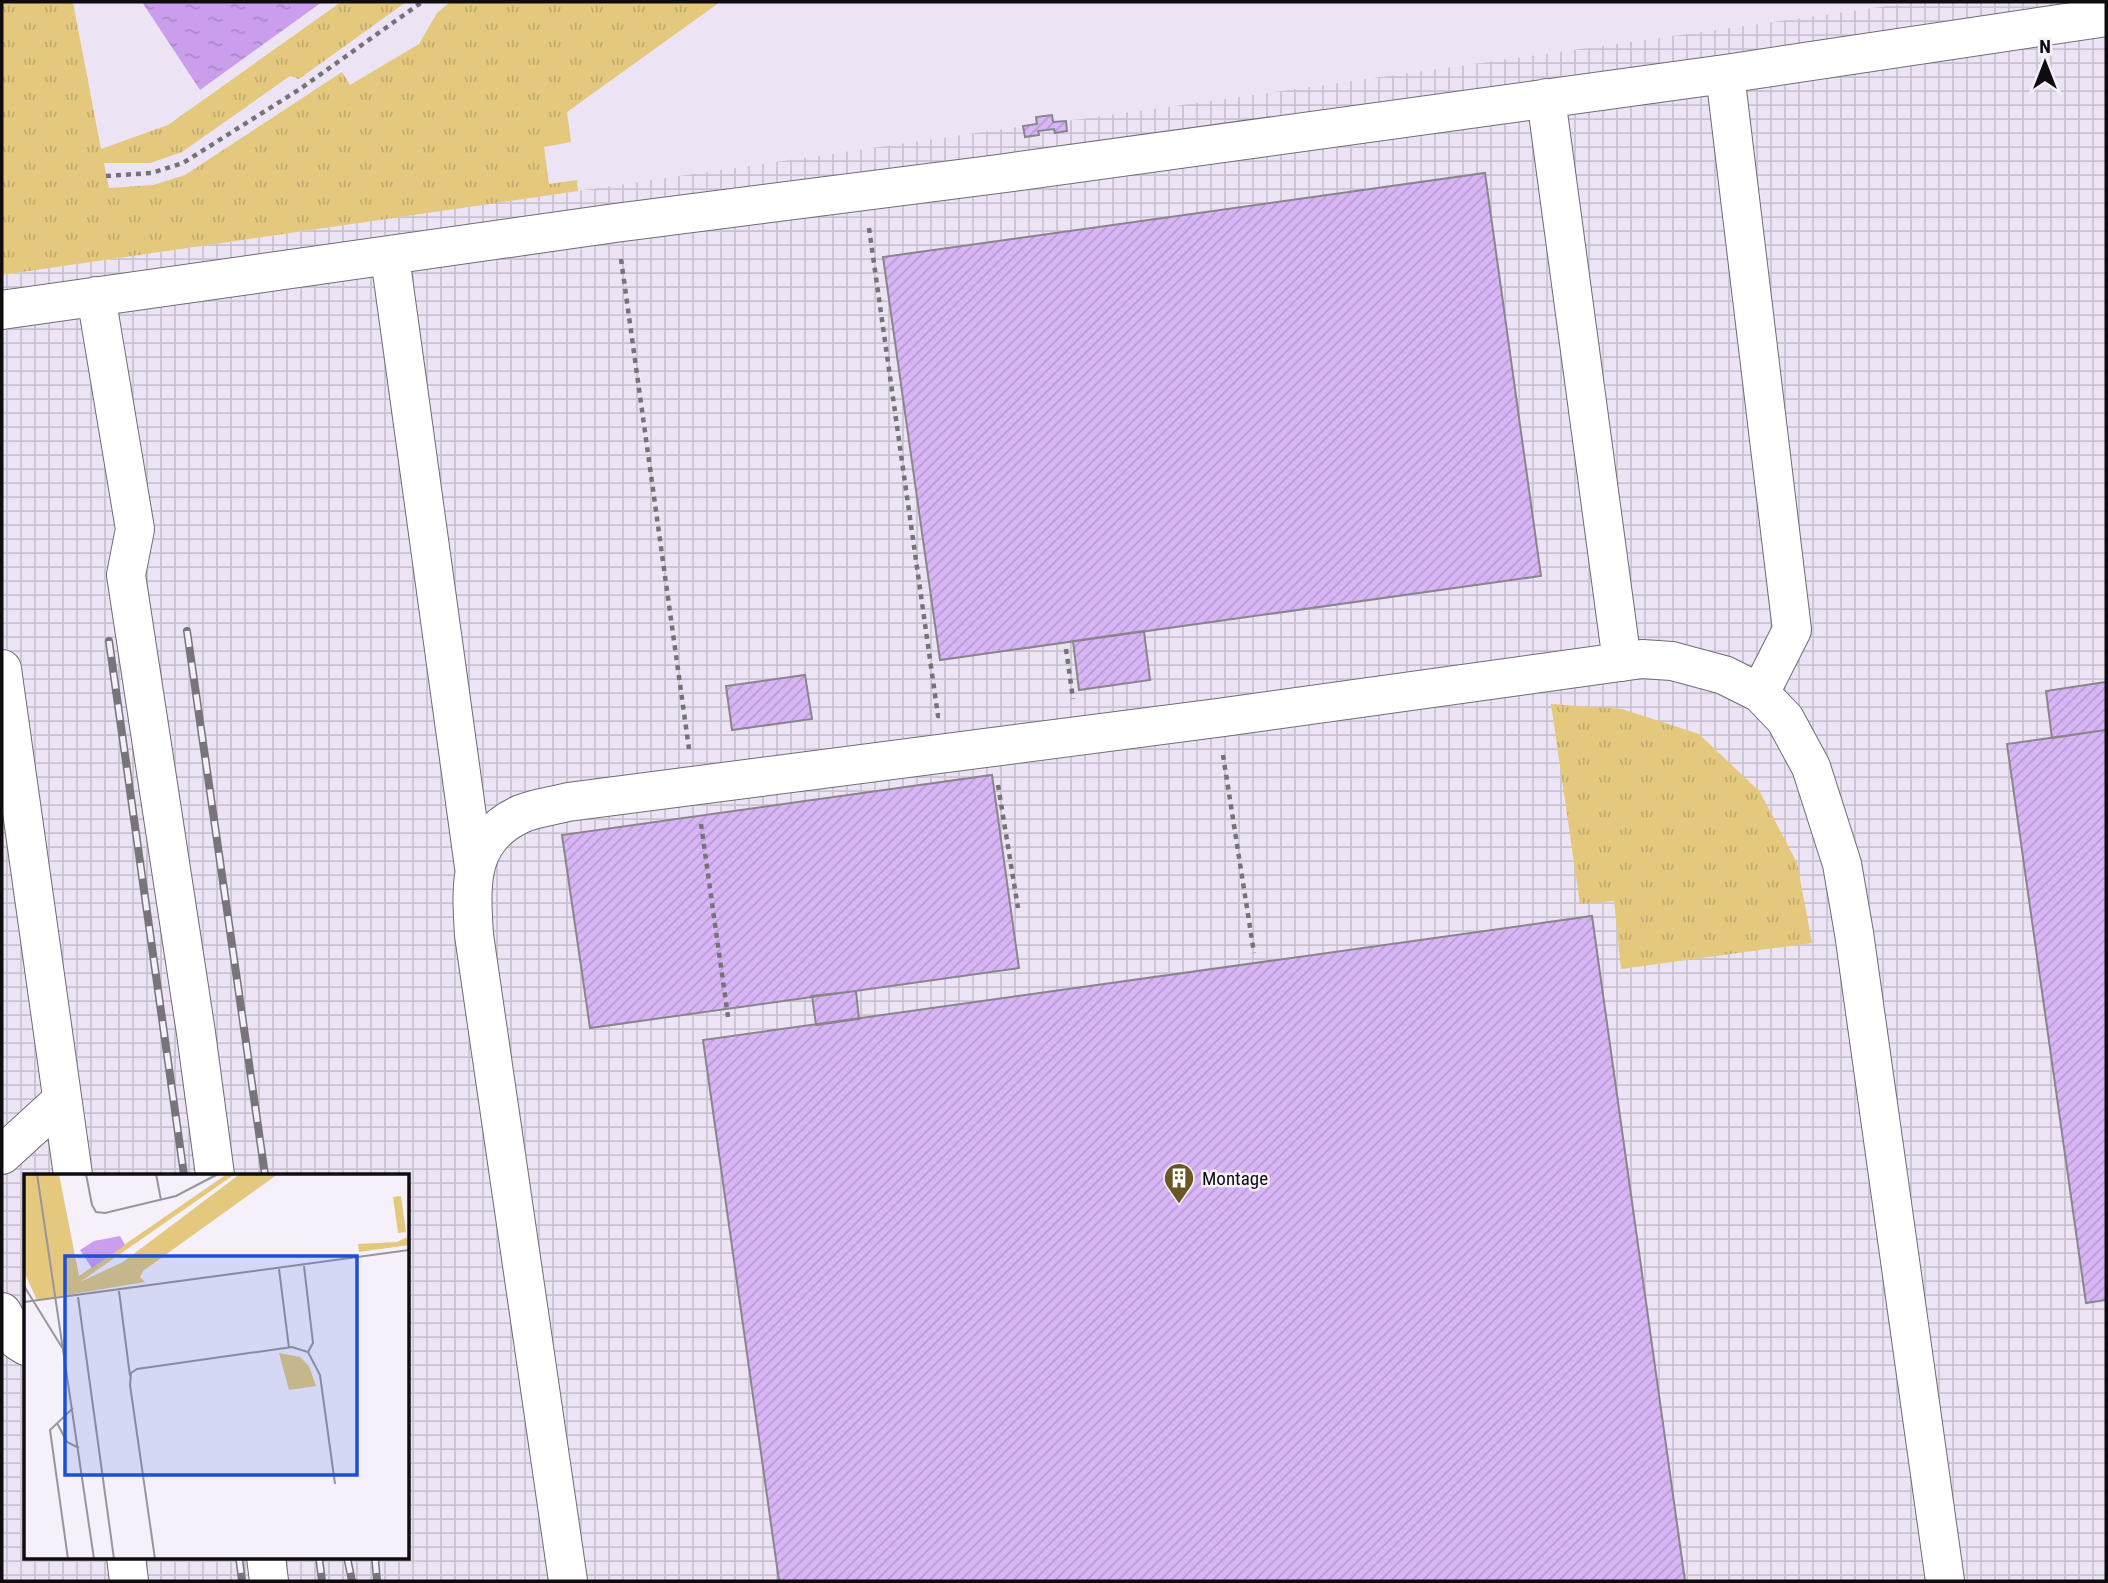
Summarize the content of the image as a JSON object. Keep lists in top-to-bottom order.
{
  "places": {
    "building": ["Montage"]
  },
  "north": "top"
}
